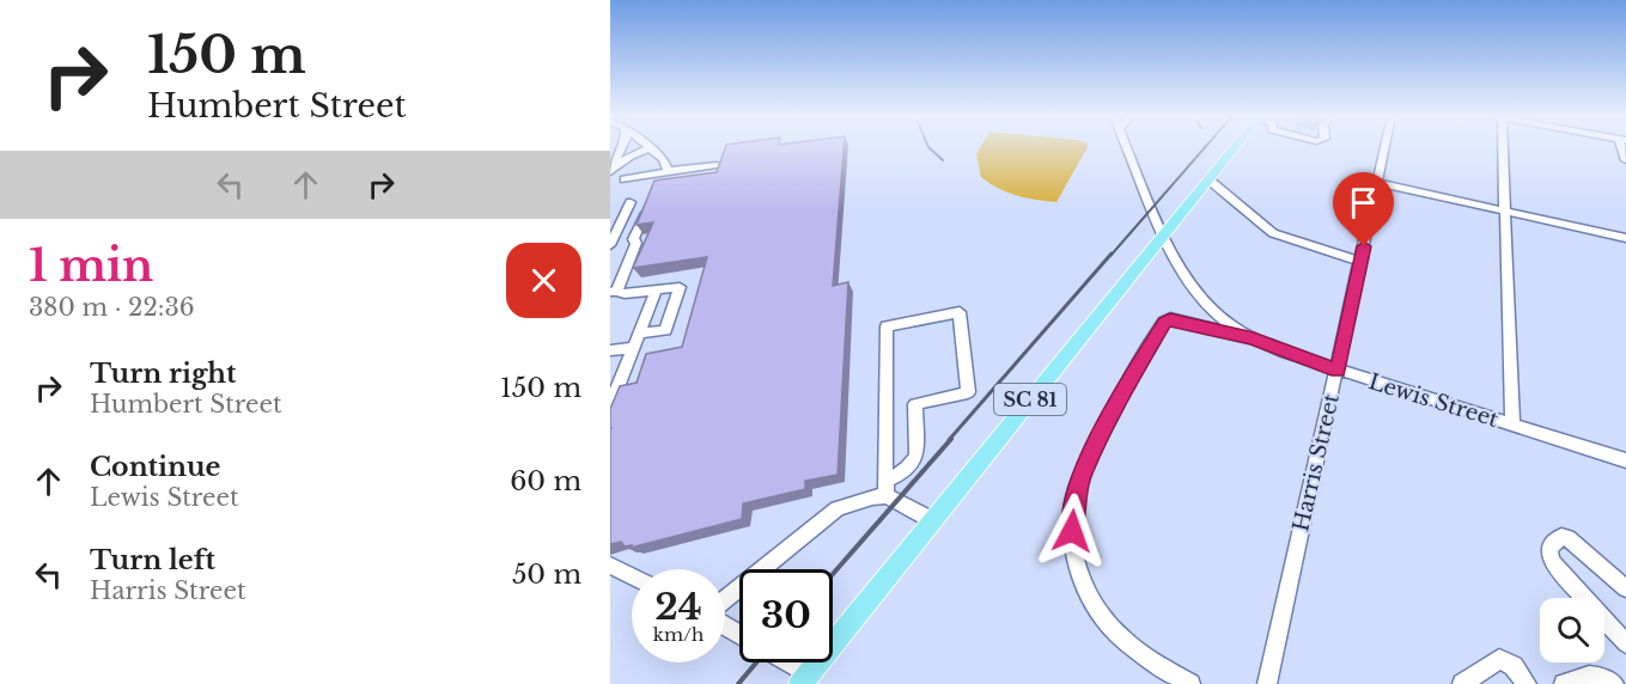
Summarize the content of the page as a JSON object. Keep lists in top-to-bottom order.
{
  "streets": {
    "main road": ["SC 81"],
    "street": ["Lewis Street", "Harris Street"]
  },
  "crossings": [
    ["SC 81", "Lewis Street"],
    ["Lewis Street", "Harris Street"]
  ],
  "page": {
    "turn": ["150 m", "Humbert Street"],
    "heading": ["1 min", "380 m · 22:36"],
    "list": [
      {
        "name": "Turn right",
        "note": "Humbert Street",
        "value": "150 m"
      },
      {
        "name": "Continue",
        "note": "Lewis Street",
        "value": "60 m"
      },
      {
        "name": "Turn left",
        "note": "Harris Street",
        "value": "50 m"
      }
    ],
    "speed": "24 km/h",
    "limit": "30"
  }
}
